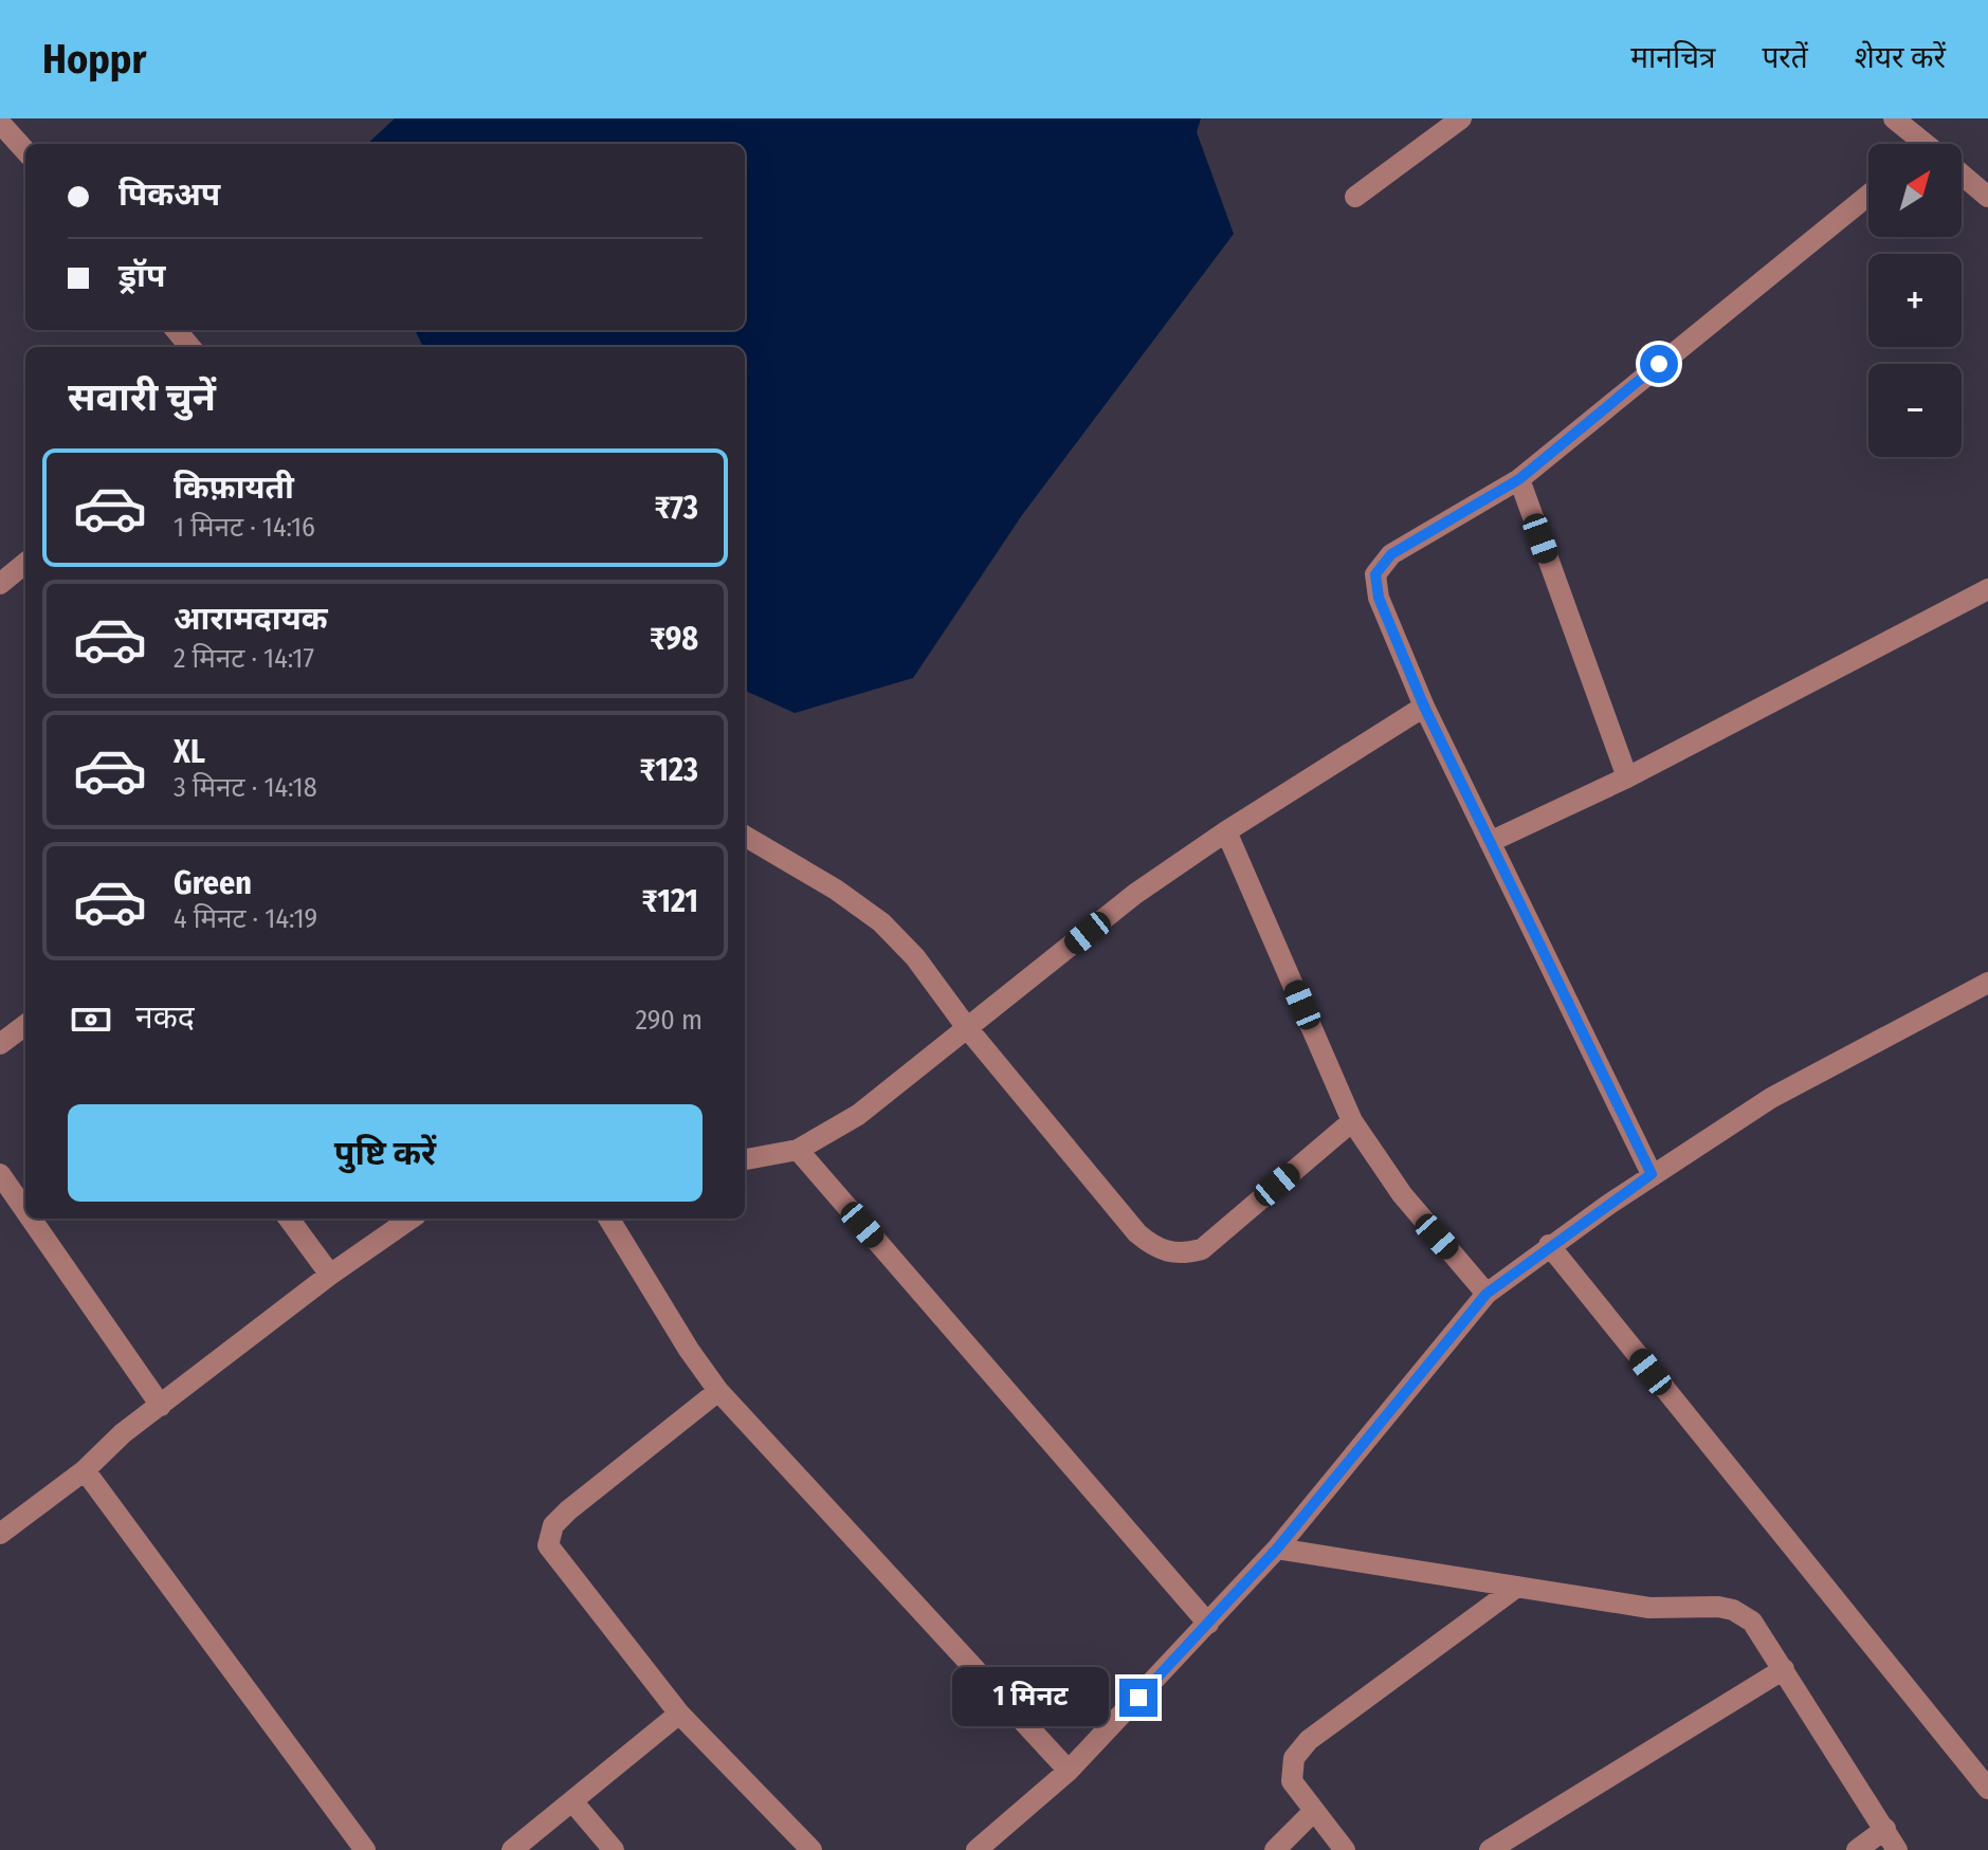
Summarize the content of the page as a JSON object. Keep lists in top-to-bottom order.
{
  "north": "top right",
  "page": {
    "header": "Hoppr",
    "nav": ["मानचित्र", "परतें", "शेयर करें"],
    "map_buttons": ["+", "−"],
    "banner": ["पिकअप", "ड्रॉप"],
    "heading": "सवारी चुनें",
    "list": [
      {
        "name": "किफ़ायती",
        "note": "1 मिनट · 14:16",
        "value": "₹73"
      },
      {
        "name": "आरामदायक",
        "note": "2 मिनट · 14:17",
        "value": "₹98"
      },
      {
        "name": "XL",
        "note": "3 मिनट · 14:18",
        "value": "₹123"
      },
      {
        "name": "Green",
        "note": "4 मिनट · 14:19",
        "value": "₹121"
      }
    ],
    "pay": ["नकद", "290 m"],
    "buttons": "पुष्टि करें",
    "bubble": "1 मिनट"
  }
}
